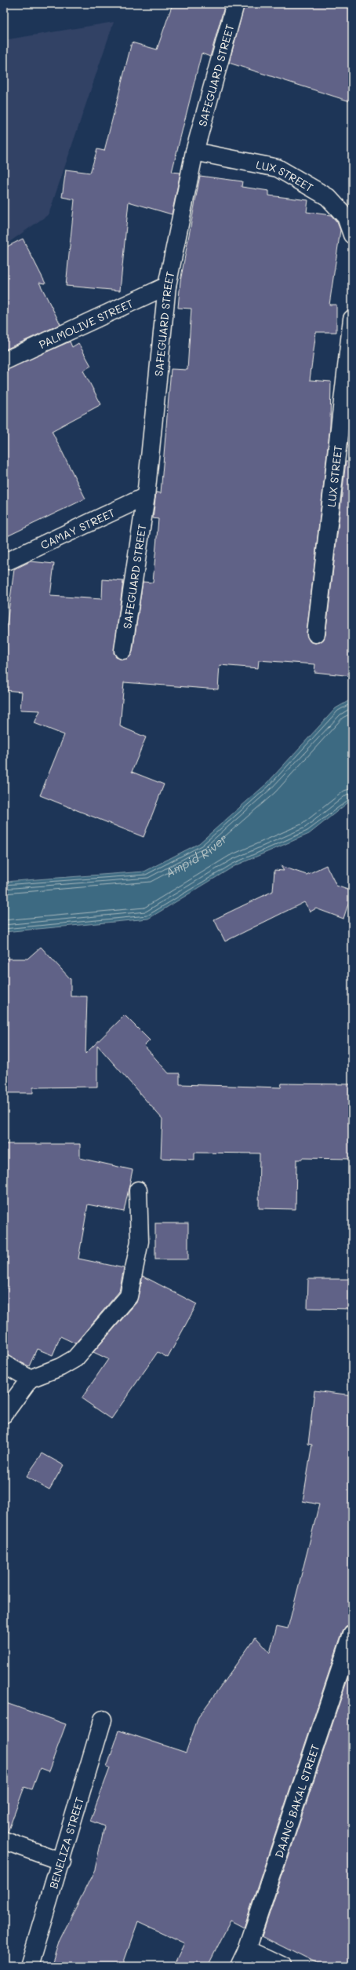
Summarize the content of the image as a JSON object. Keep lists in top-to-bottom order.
{
  "streets": {
    "street": [
      "SAFEGUARD STREET",
      "LUX STREET",
      "PALMOLIVE STREET",
      "CAMAY STREET",
      "DAANG BAKAL STREET",
      "BENELIZA STREET"
    ]
  },
  "crossings": [
    ["SAFEGUARD STREET", "LUX STREET"],
    ["SAFEGUARD STREET", "PALMOLIVE STREET"],
    ["SAFEGUARD STREET", "CAMAY STREET"]
  ],
  "water": ["Ampid River"]
}
